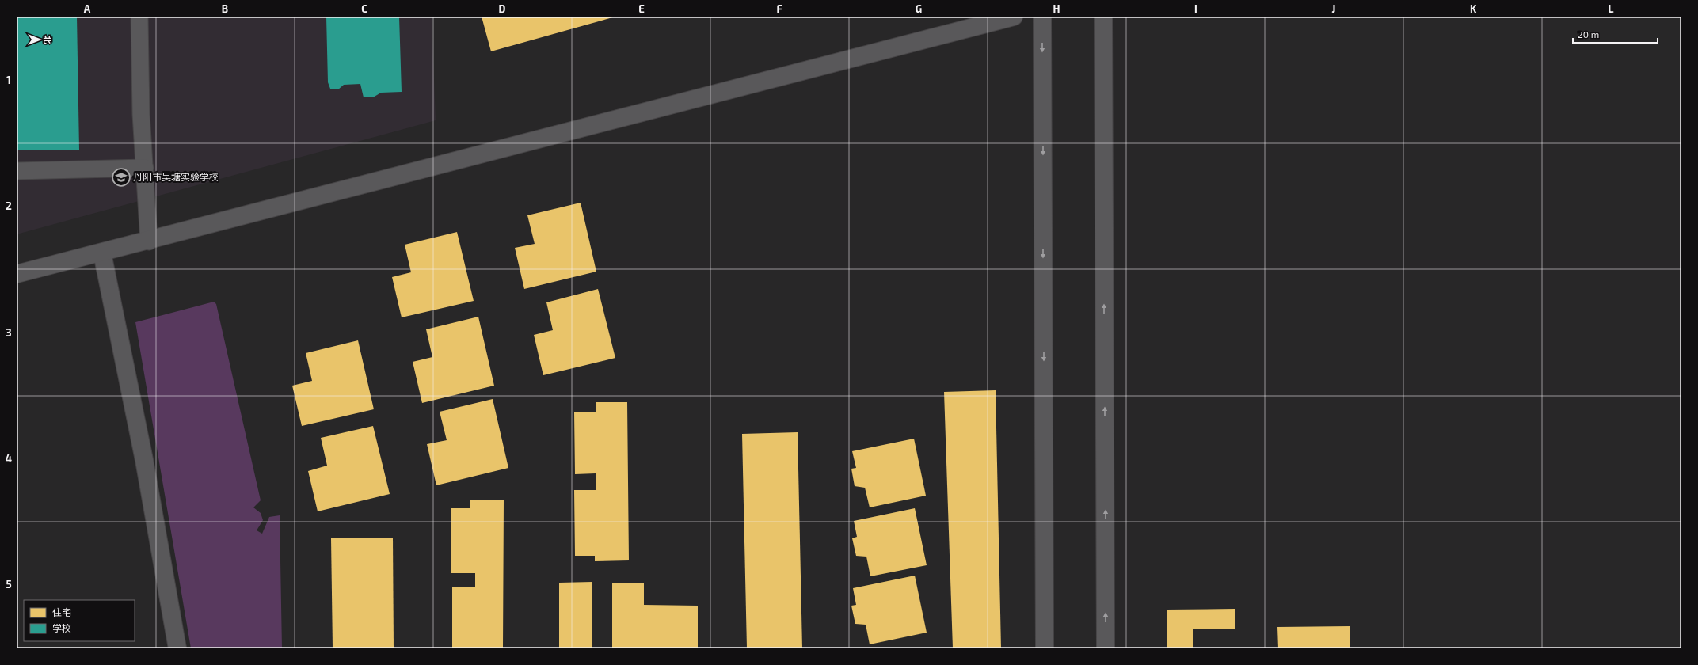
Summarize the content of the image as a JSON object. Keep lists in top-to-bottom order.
{
  "places": {
    "school or university": ["丹阳市吴塘实验学校"]
  },
  "legend": ["住宅", "学校"],
  "scale_bar": "20 m",
  "north": "right",
  "grid": {
    "columns": [
      "A",
      "B",
      "C",
      "D",
      "E",
      "F",
      "G",
      "H",
      "I",
      "J",
      "K",
      "L"
    ],
    "rows": [
      "1",
      "2",
      "3",
      "4",
      "5"
    ]
  }
}
